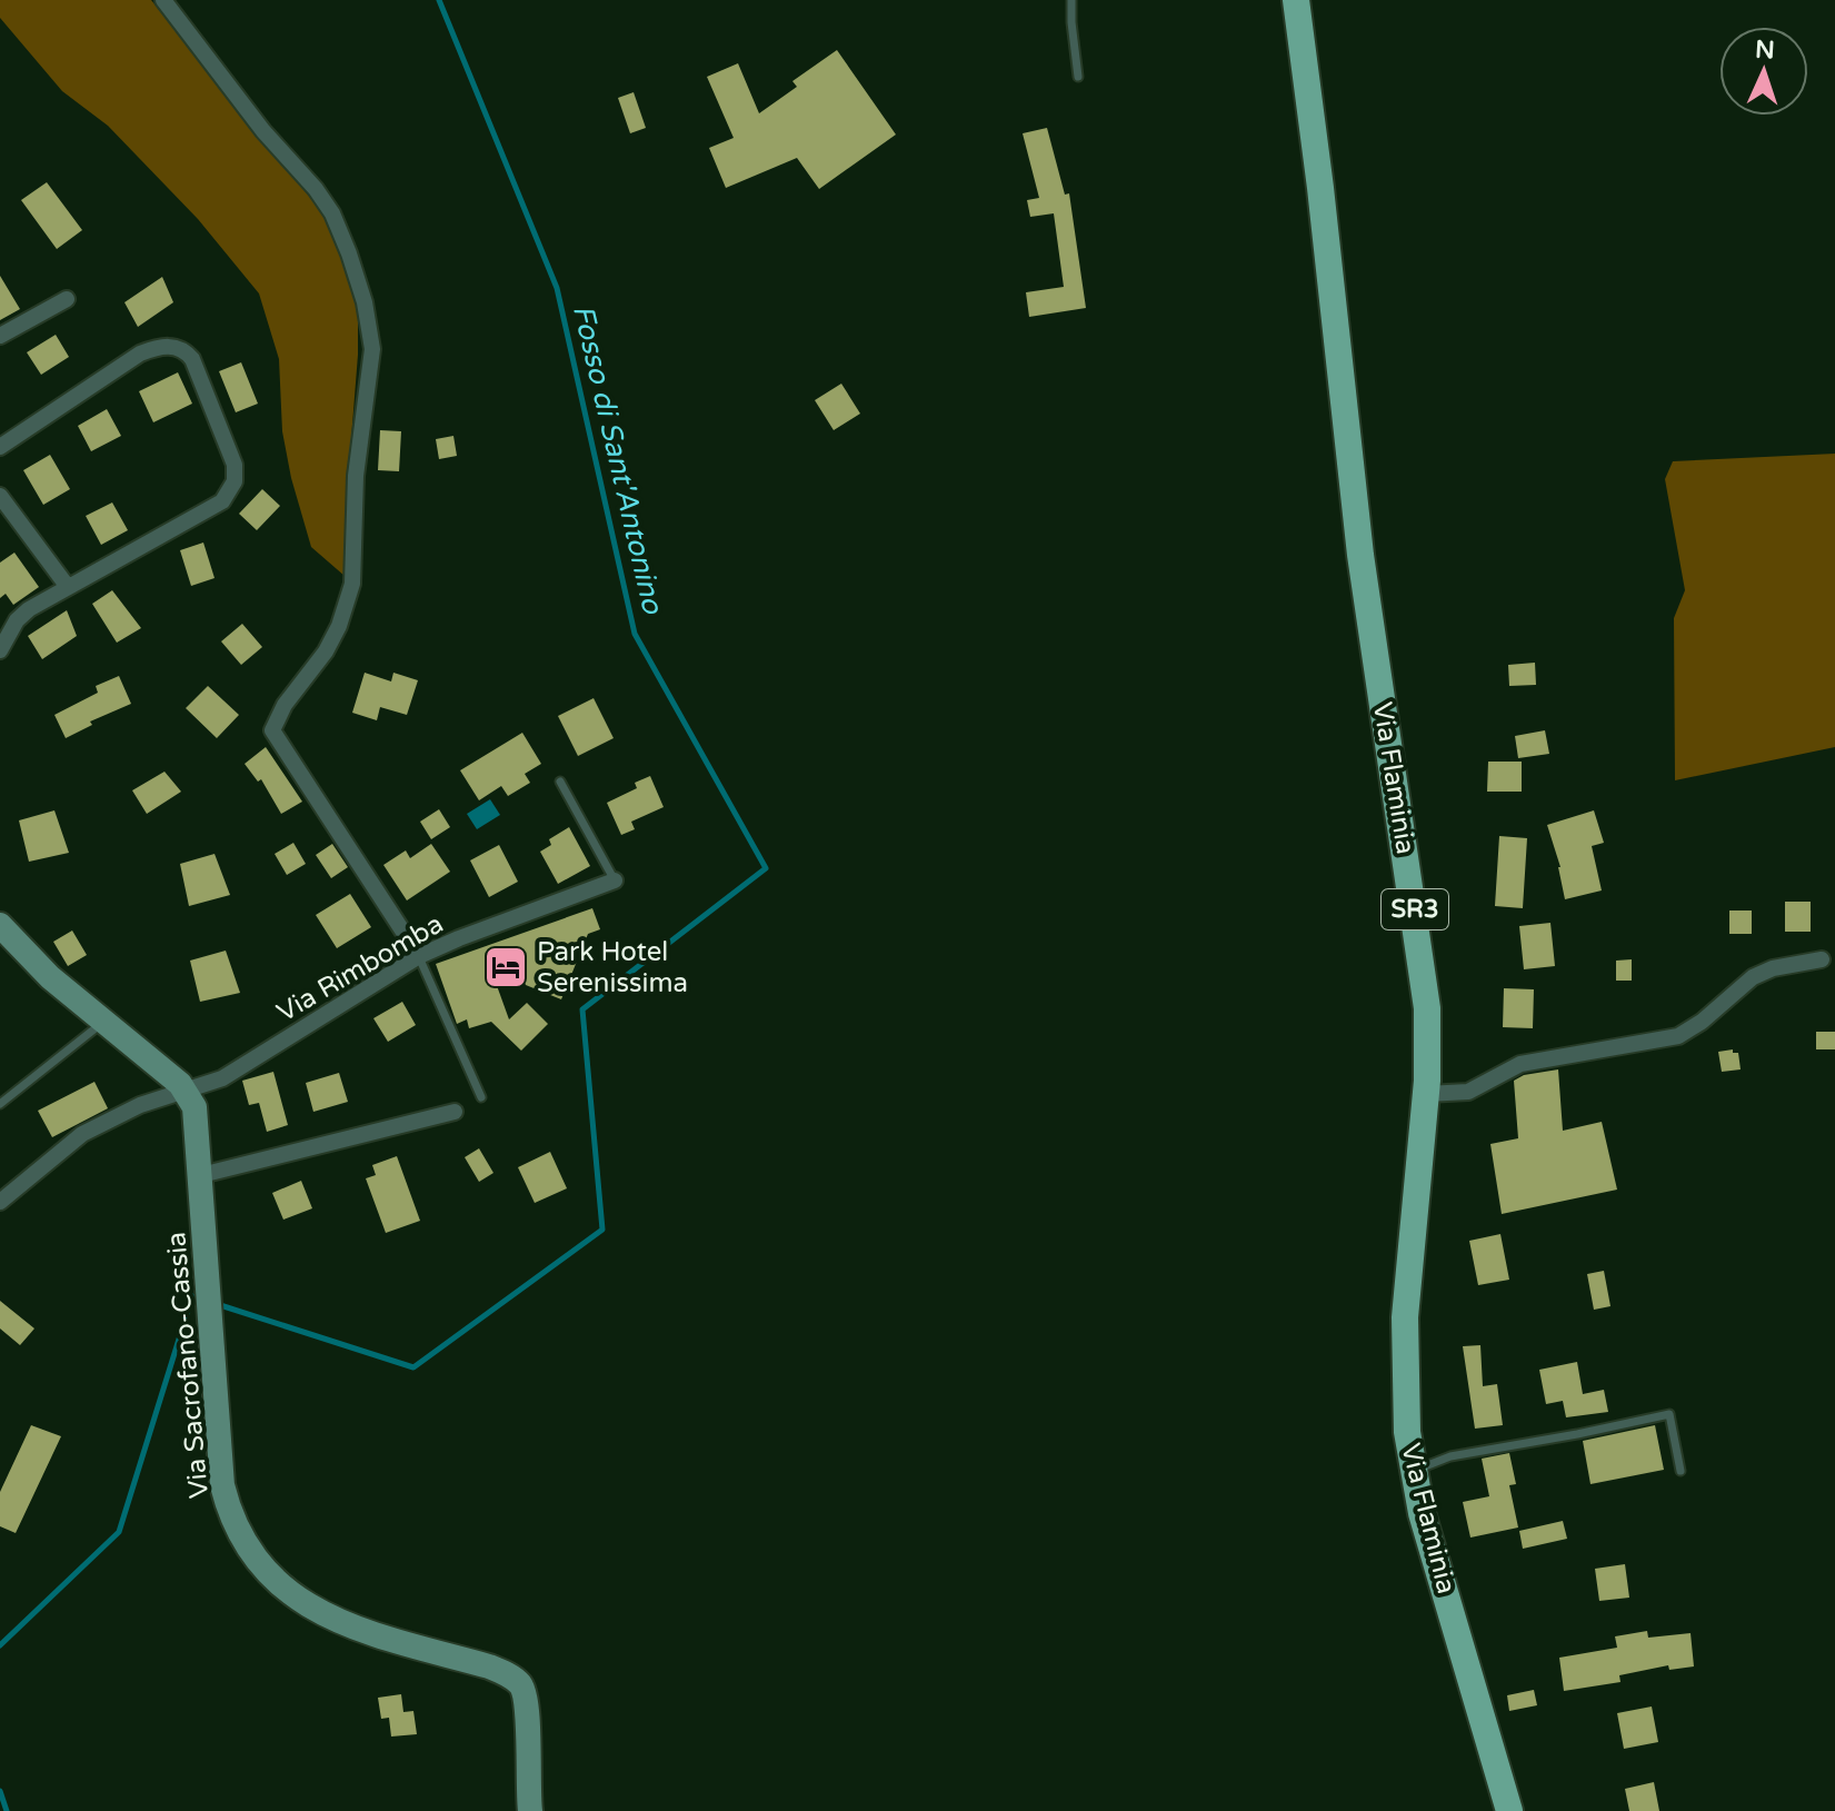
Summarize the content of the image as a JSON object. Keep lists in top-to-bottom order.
{
  "streets": {
    "main road": ["Via Flaminia", "SR3"],
    "street": ["Via Rimbomba", "Via Sacrofano-Cassia"]
  },
  "crossings": [
    ["Via Rimbomba", "Via Sacrofano-Cassia"]
  ],
  "water": ["Fosso di Sant'Antonino"],
  "places": {
    "hotel": ["Park Hotel Serenissima"]
  },
  "north": "top"
}
